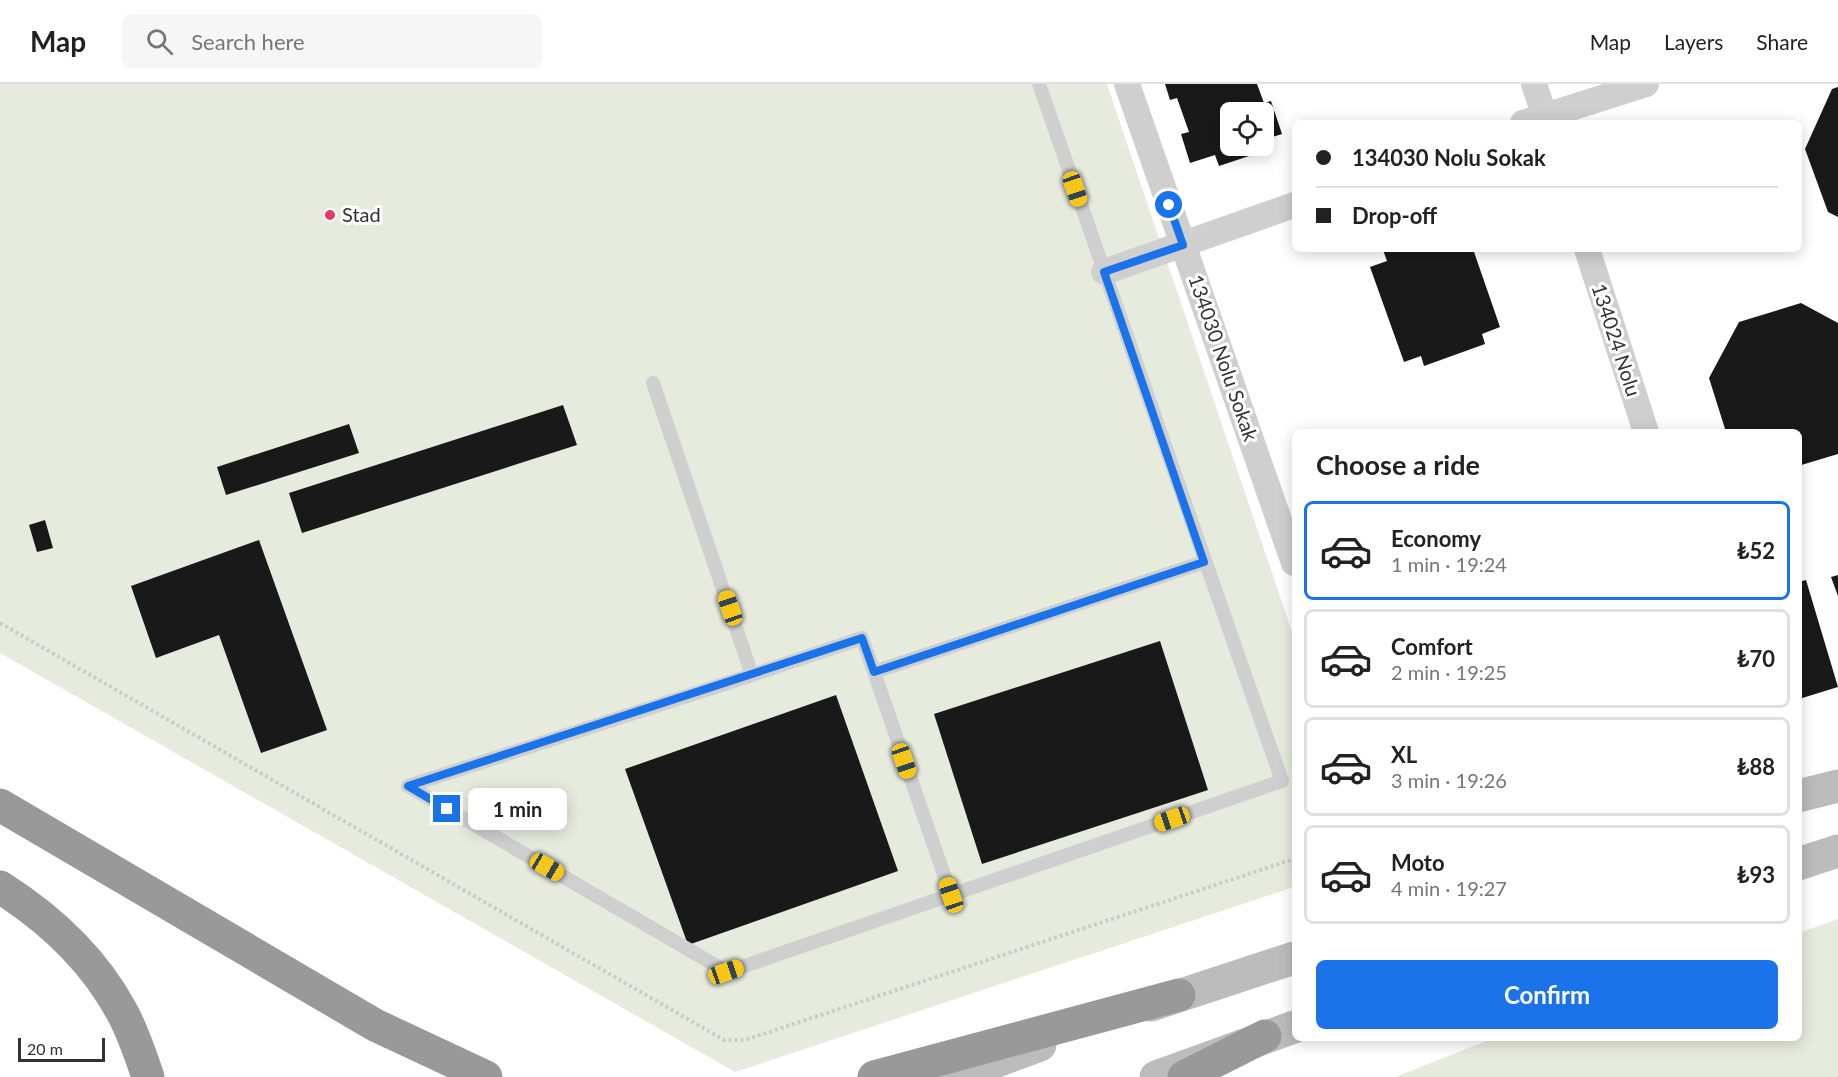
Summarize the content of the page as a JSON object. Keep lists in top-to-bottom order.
{
  "streets": {
    "street": ["134024 Nolu", "134030 Nolu Sokak"]
  },
  "places": ["Stad"],
  "scale_bar": "20 m",
  "page": {
    "header": "Map",
    "search": "Search here",
    "nav": ["Map", "Layers", "Share"],
    "banner": ["134030 Nolu Sokak", "Drop-off"],
    "heading": "Choose a ride",
    "list": [
      {
        "name": "Economy",
        "note": "1 min · 19:24",
        "value": "₺52"
      },
      {
        "name": "Comfort",
        "note": "2 min · 19:25",
        "value": "₺70"
      },
      {
        "name": "XL",
        "note": "3 min · 19:26",
        "value": "₺88"
      },
      {
        "name": "Moto",
        "note": "4 min · 19:27",
        "value": "₺93"
      }
    ],
    "bubble": "1 min",
    "buttons": "Confirm",
    "scale": "20 m"
  }
}
